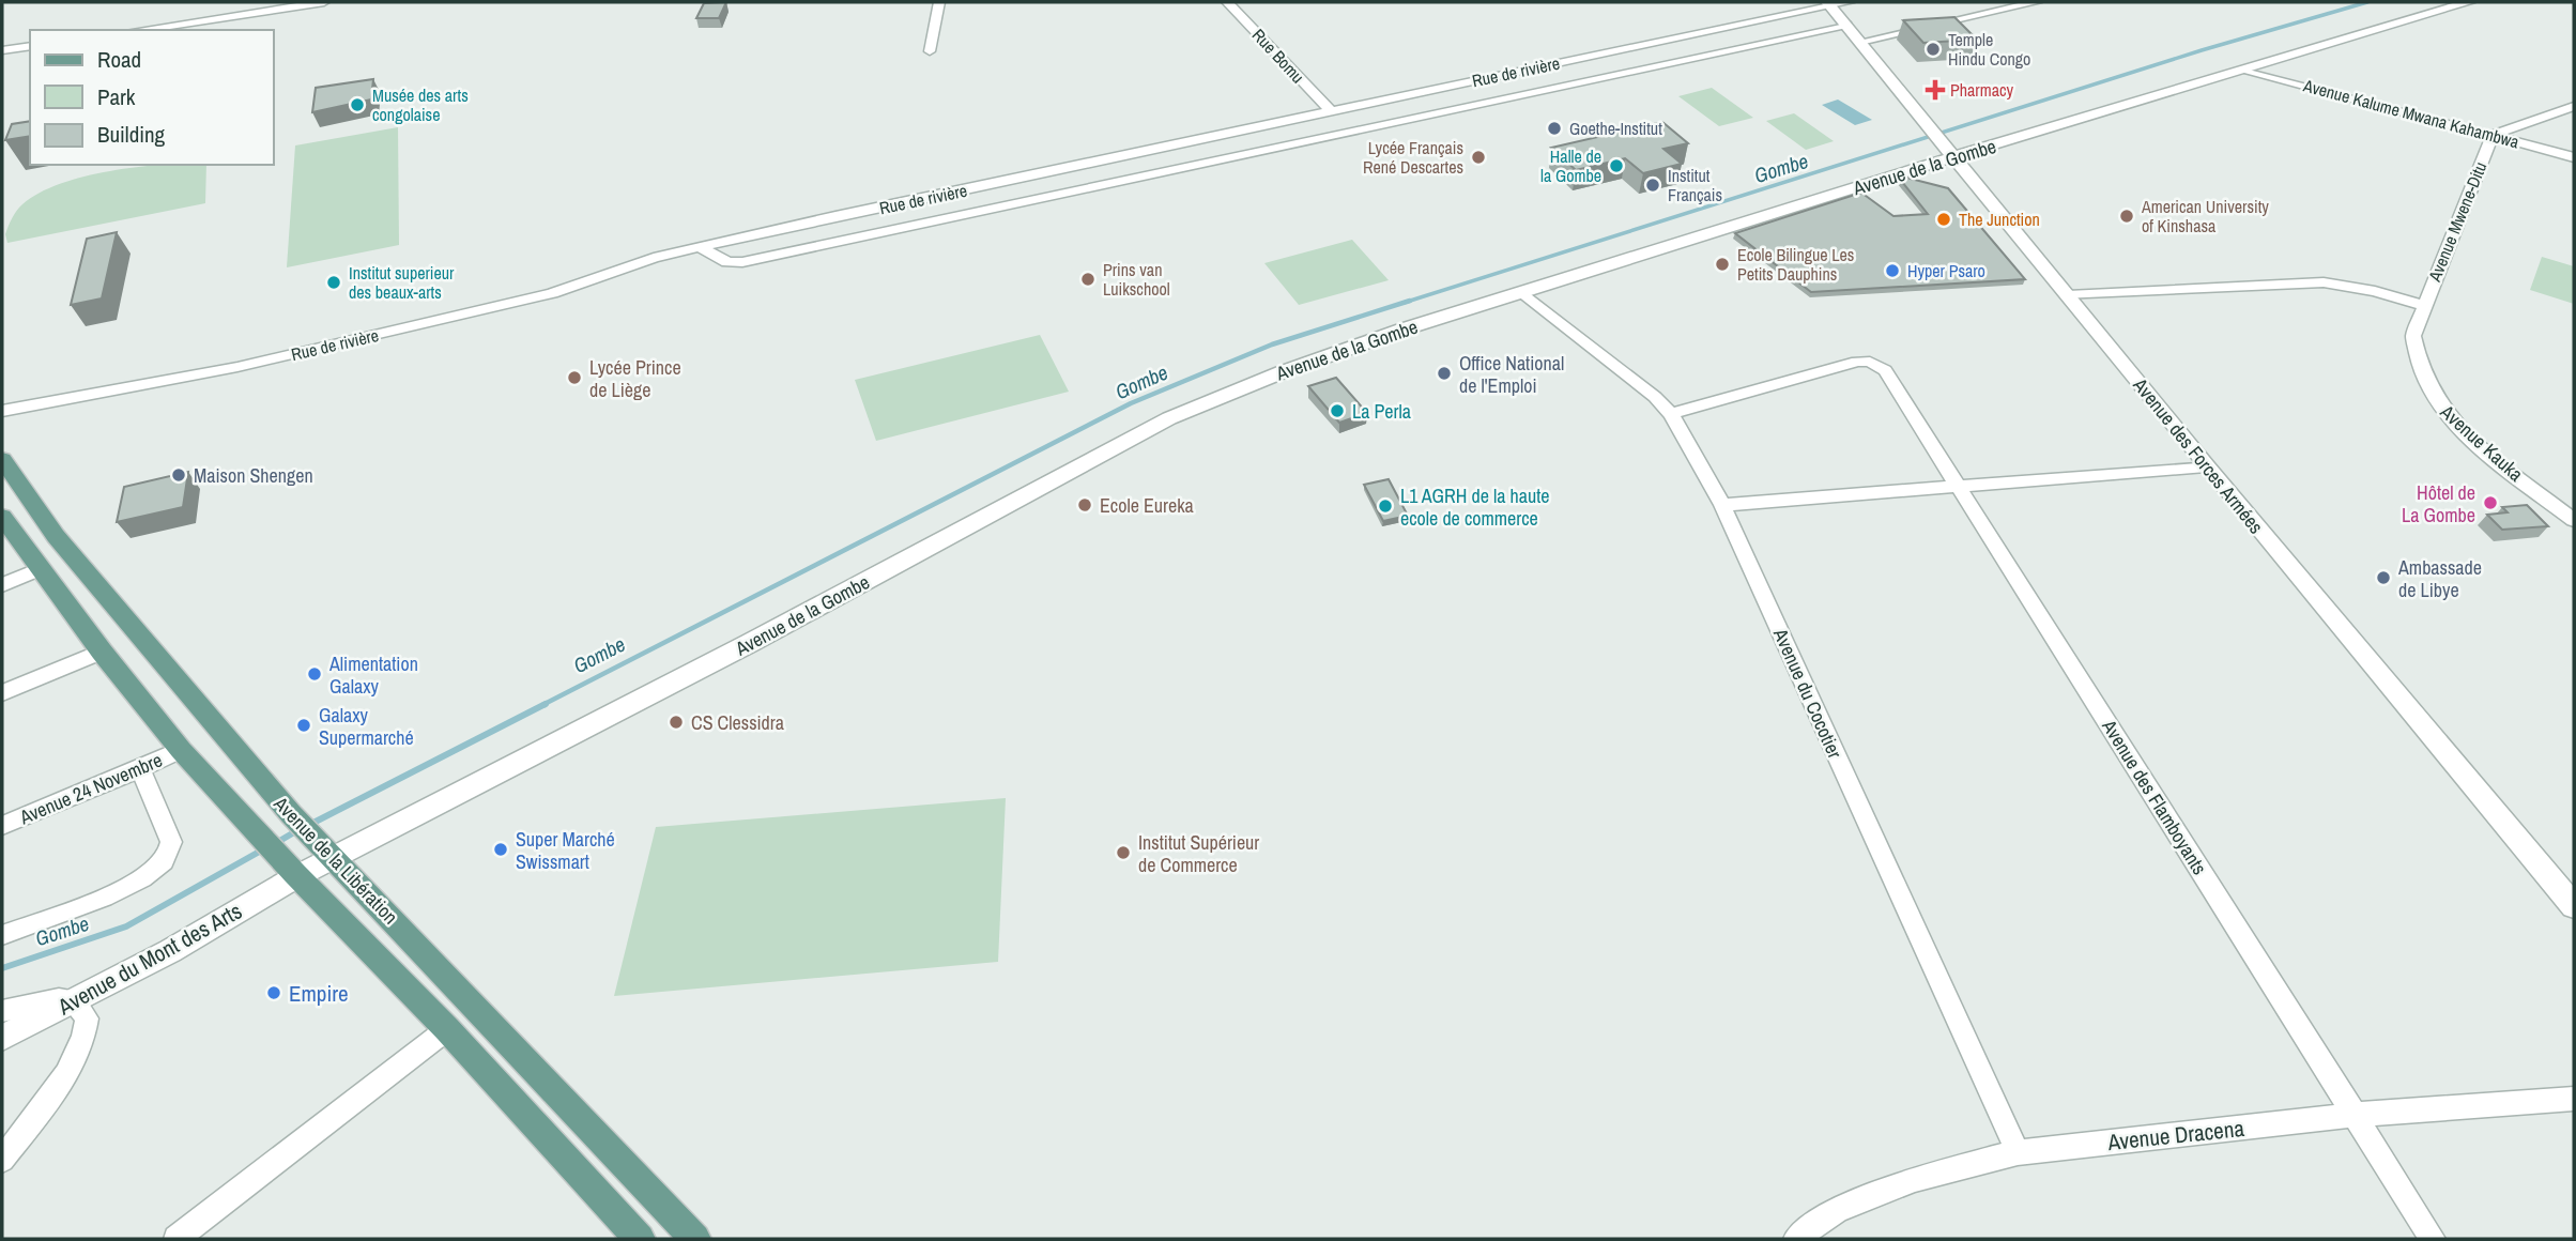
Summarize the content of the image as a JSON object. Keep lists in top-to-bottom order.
{
  "streets": {
    "main road": ["Avenue de la Libération"],
    "street": [
      "Rue Bomu",
      "Rue de rivière",
      "Avenue Kalume Mwana Kahambwa",
      "Avenue de la Gombe",
      "Avenue Mwene-Ditu",
      "Avenue Kauka",
      "Avenue des Forces Armées",
      "Avenue du Cocotier",
      "Avenue 24 Novembre",
      "Avenue des Flamboyants",
      "Avenue du Mont des Arts",
      "Avenue Dracena"
    ]
  },
  "crossings": [
    ["Rue Bomu", "Rue de rivière"],
    ["Rue de rivière", "Avenue des Forces Armées"],
    ["Avenue Kalume Mwana Kahambwa", "Avenue de la Gombe"],
    ["Avenue Kalume Mwana Kahambwa", "Avenue Mwene-Ditu"],
    ["Avenue de la Gombe", "Avenue des Forces Armées"],
    ["Avenue de la Gombe", "Avenue du Cocotier"],
    ["Avenue de la Gombe", "Avenue de la Libération"],
    ["Avenue de la Gombe", "Avenue du Mont des Arts"],
    ["Avenue Mwene-Ditu", "Avenue Kauka"],
    ["Avenue du Cocotier", "Avenue des Flamboyants"],
    ["Avenue du Cocotier", "Avenue Dracena"],
    ["Avenue 24 Novembre", "Avenue de la Libération"],
    ["Avenue des Flamboyants", "Avenue Dracena"],
    ["Avenue de la Libération", "Avenue du Mont des Arts"]
  ],
  "water": ["Gombe"],
  "places": {
    "other": [
      "Temple Hindu Congo",
      "Musée des arts congolaise",
      "Goethe-Institut",
      "Lycée Français René Descartes",
      "Halle de la Gombe",
      "Institut Français",
      "American University of Kinshasa",
      "The Junction",
      "Ecole Bilingue Les Petits Dauphins",
      "Hyper Psaro",
      "Prins van Luikschool",
      "Institut superieur des beaux-arts",
      "Office National de l'Emploi",
      "Lycée Prince de Liège",
      "La Perla",
      "Maison Shengen",
      "Hôtel de La Gombe",
      "Ecole Eureka",
      "L1 AGRH de la haute ecole de commerce",
      "Ambassade de Libye",
      "Alimentation Galaxy",
      "CS Clessidra",
      "Galaxy Supermarché",
      "Super Marché Swissmart",
      "Institut Supérieur de Commerce",
      "Empire"
    ],
    "health": ["Pharmacy"]
  },
  "legend": ["Road", "Park", "Building"]
}
